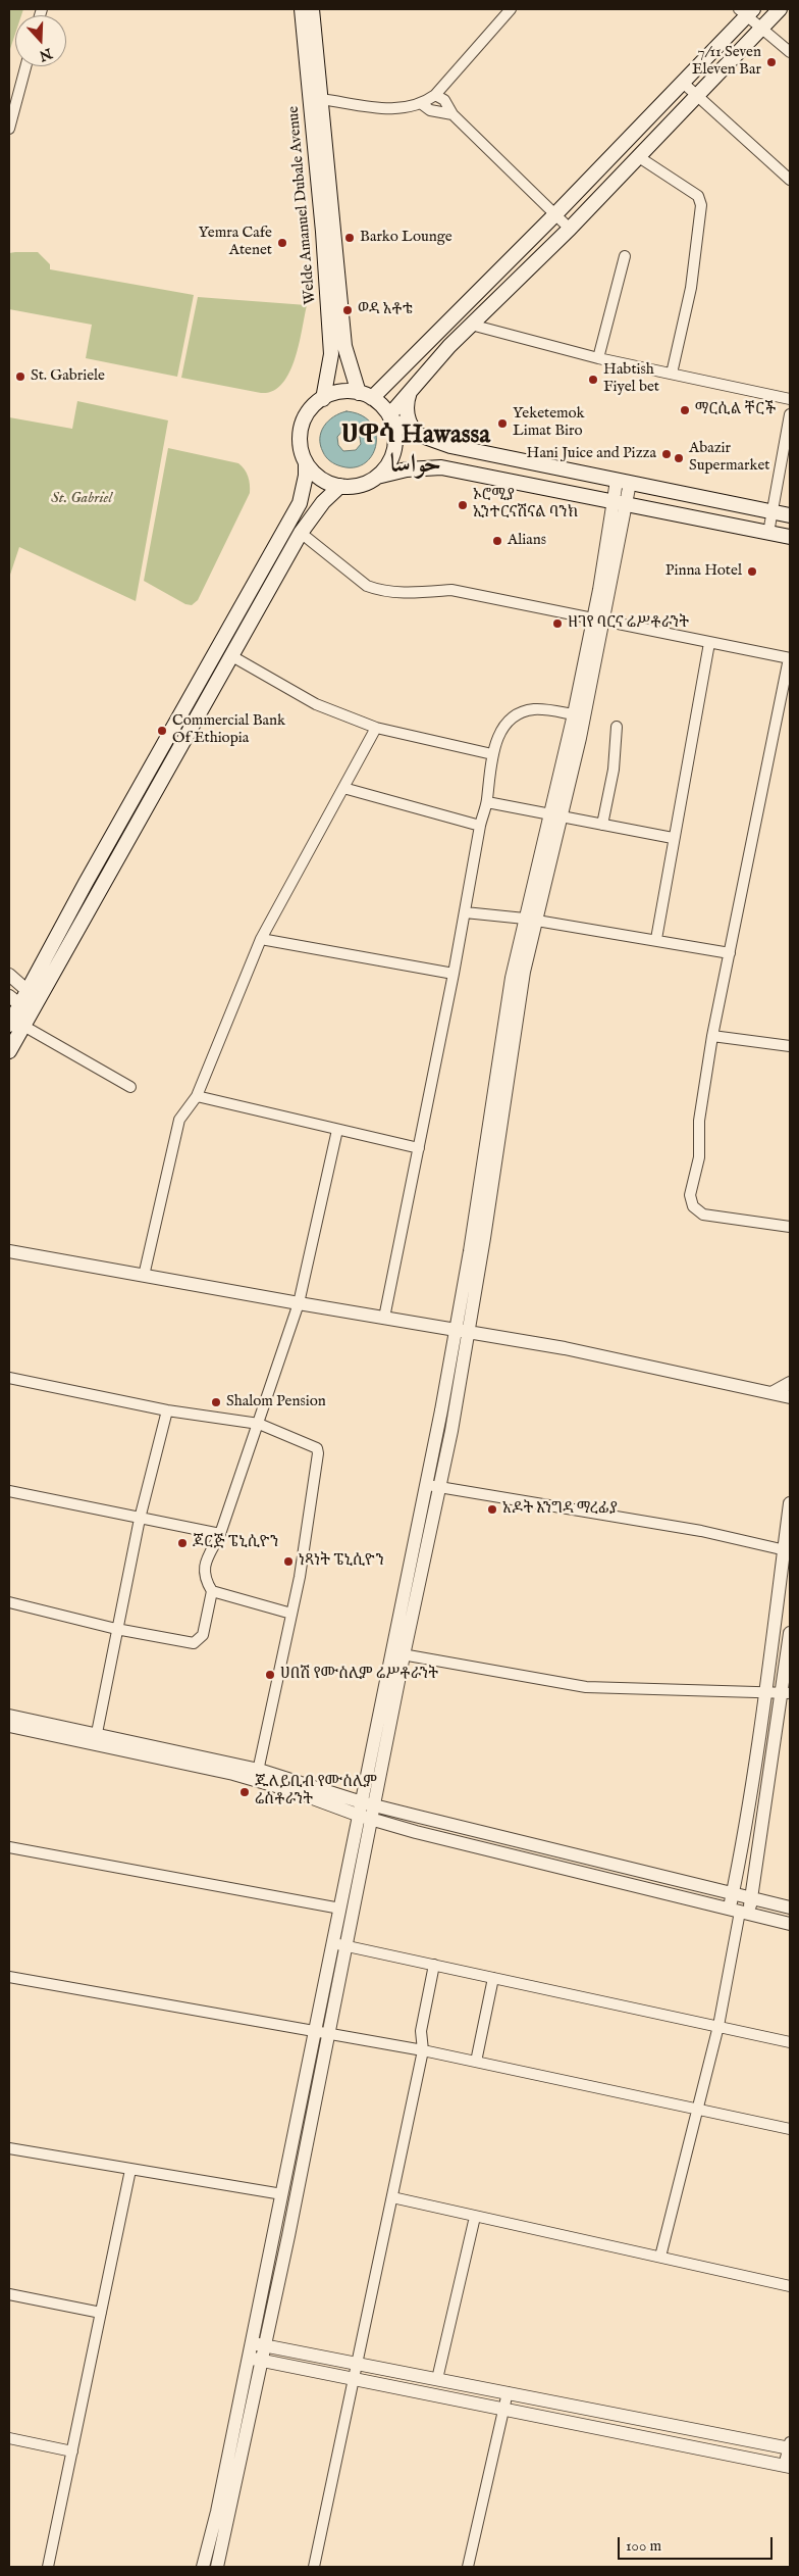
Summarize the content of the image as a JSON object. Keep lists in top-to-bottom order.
{
  "streets": {
    "main road": ["Welde Amanuel Dubale Avenue"]
  },
  "districts": ["ሀዋሳ Hawassa حواسا"],
  "parks": ["St. Gabriel"],
  "places": [
    "7/11 Seven Eleven Bar",
    "Barko Lounge",
    "Yemra Cafe Atenet",
    "ወዳ አቶቴ",
    "St. Gabriele",
    "Habtish Fiyel bet",
    "ማርሲል ቸርች",
    "Yeketemok Limat Biro",
    "Hani Juice and Pizza",
    "Abazir Supermarket",
    "ኦሮሚያ ኢንተርናሽናል ባንክ",
    "Alians",
    "Pinna Hotel",
    "ዘገየ ባርና ሬሥቶራንት",
    "Commercial Bank Of Ethiopia",
    "Shalom Pension",
    "አዶት እንግዳ ማረፊያ",
    "ጆርጅ ፔኒሲዮን",
    "ነጻነት ፔኒሲዮን",
    "ሀበሽ የሙስሊም ሬሥቶራንት",
    "ጁለይቢብ የሙስሊም ሬስቶራንት"
  ],
  "scale_bar": "100 m",
  "north": "bottom"
}
